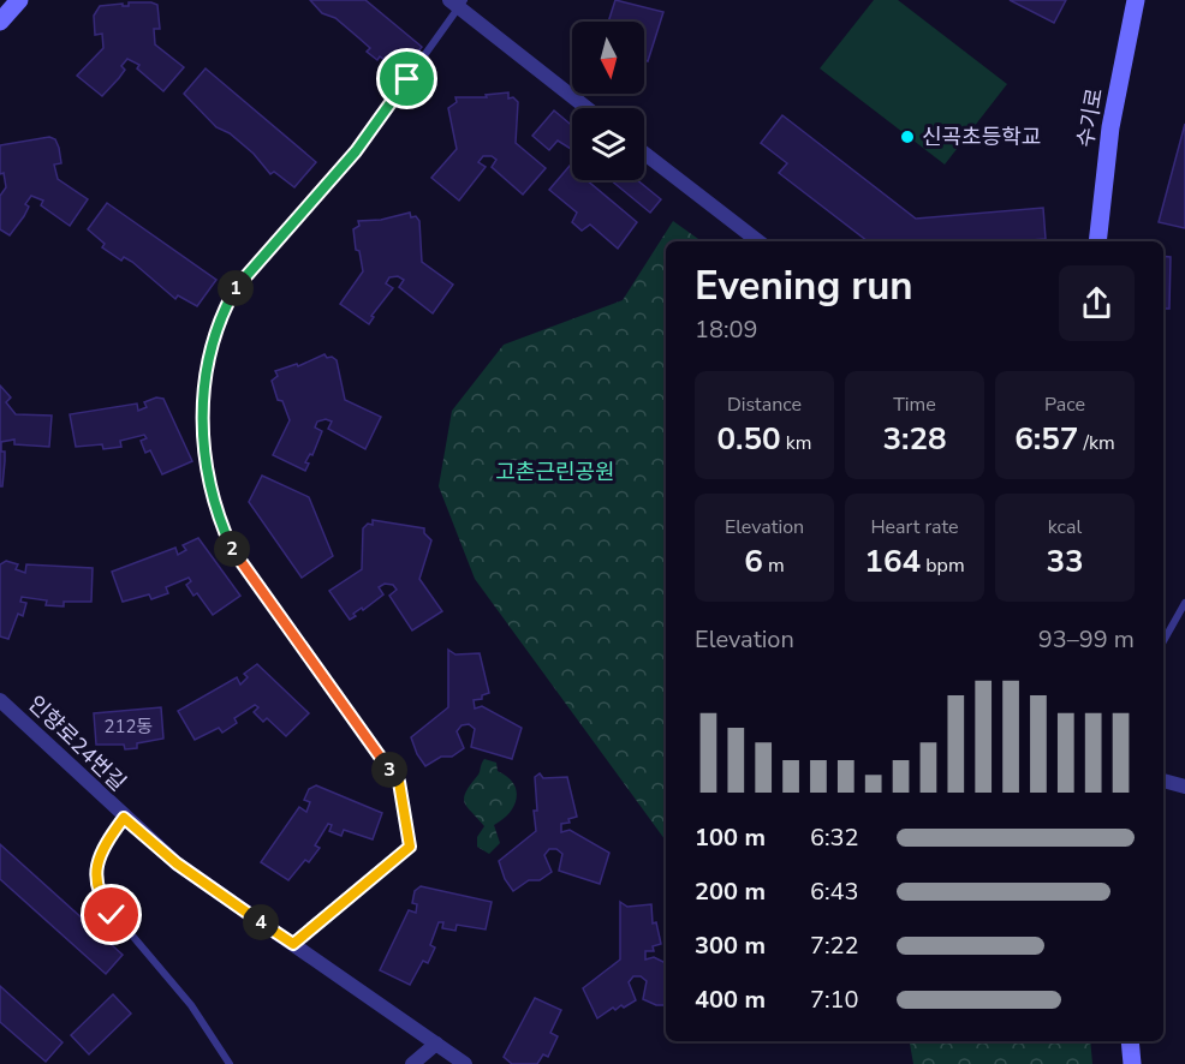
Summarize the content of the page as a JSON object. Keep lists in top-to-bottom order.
{
  "streets": {
    "street": ["수기로", "인향로24번길"]
  },
  "parks": ["고촌근린공원"],
  "places": ["신곡초등학교"],
  "house_numbers": ["212동"],
  "north": "bottom",
  "page": {
    "heading": ["Evening run", "18:09"],
    "pins": [
      "1",
      "2",
      "3",
      "4"
    ],
    "stats": [
      ["Distance", "0.50 km"],
      ["Time", "3:28"],
      ["Pace", "6:57 /km"],
      ["Elevation", "6 m"],
      ["Heart rate", "164 bpm"],
      ["kcal", "33"]
    ],
    "chart": ["Elevation", "93–99 m"],
    "list": [
      {
        "name": "100 m",
        "note": "6:32"
      },
      {
        "name": "200 m",
        "note": "6:43"
      },
      {
        "name": "300 m",
        "note": "7:22"
      },
      {
        "name": "400 m",
        "note": "7:10"
      }
    ]
  }
}
